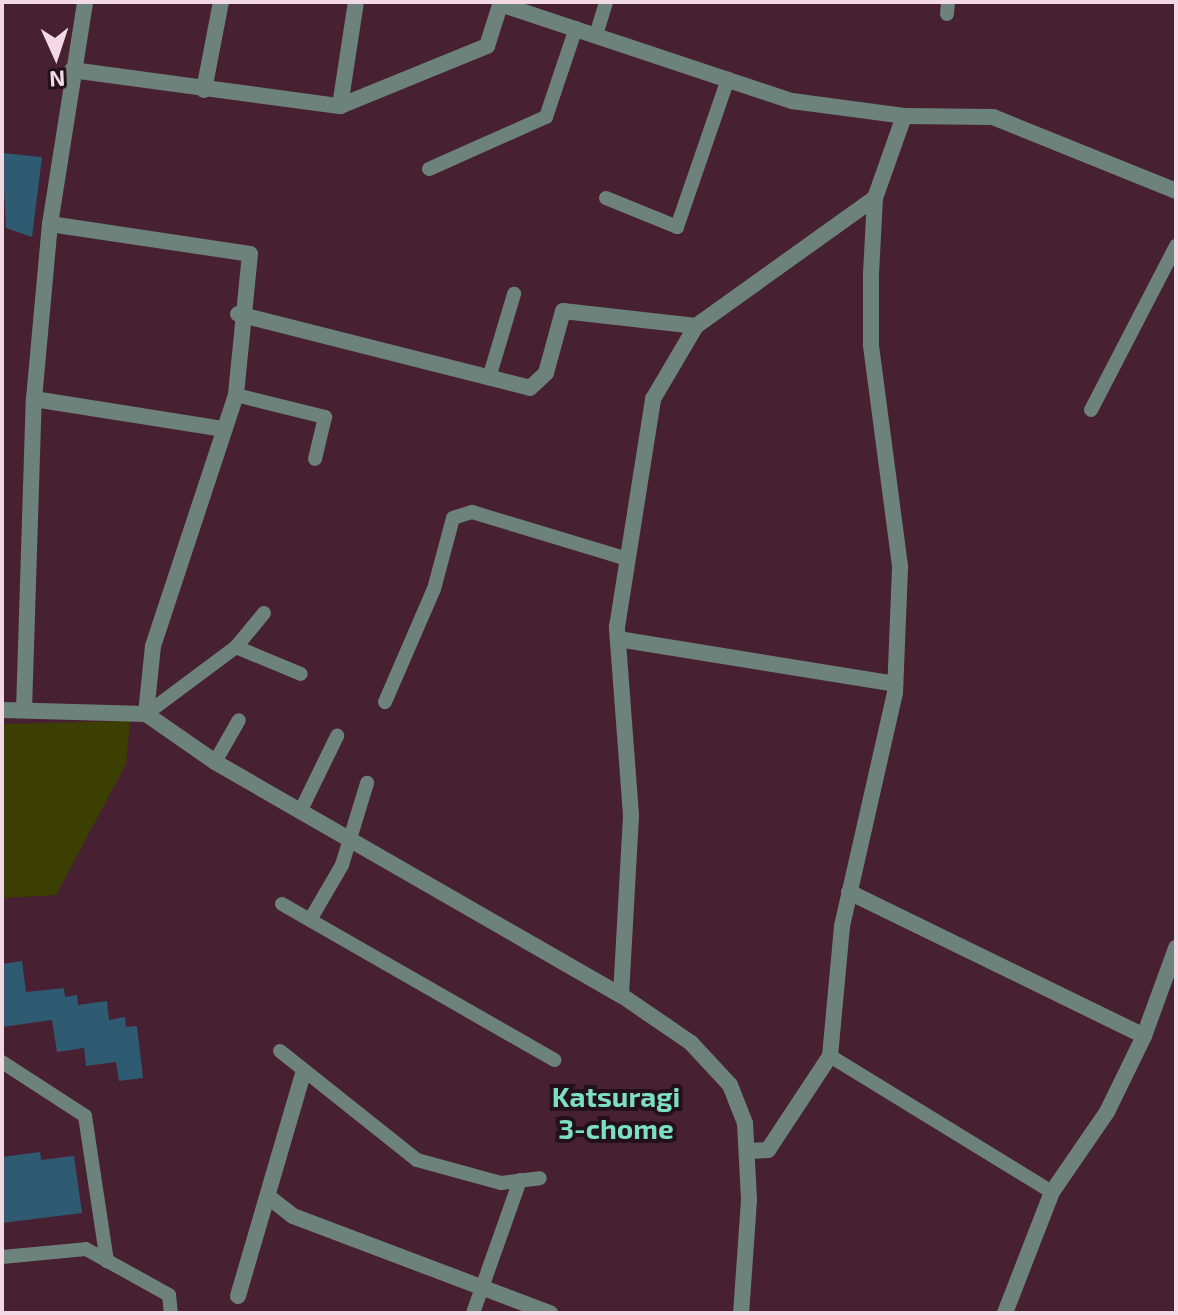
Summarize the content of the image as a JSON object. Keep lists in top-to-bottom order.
{
  "districts": ["Katsuragi 3-chome"],
  "north": "bottom"
}
